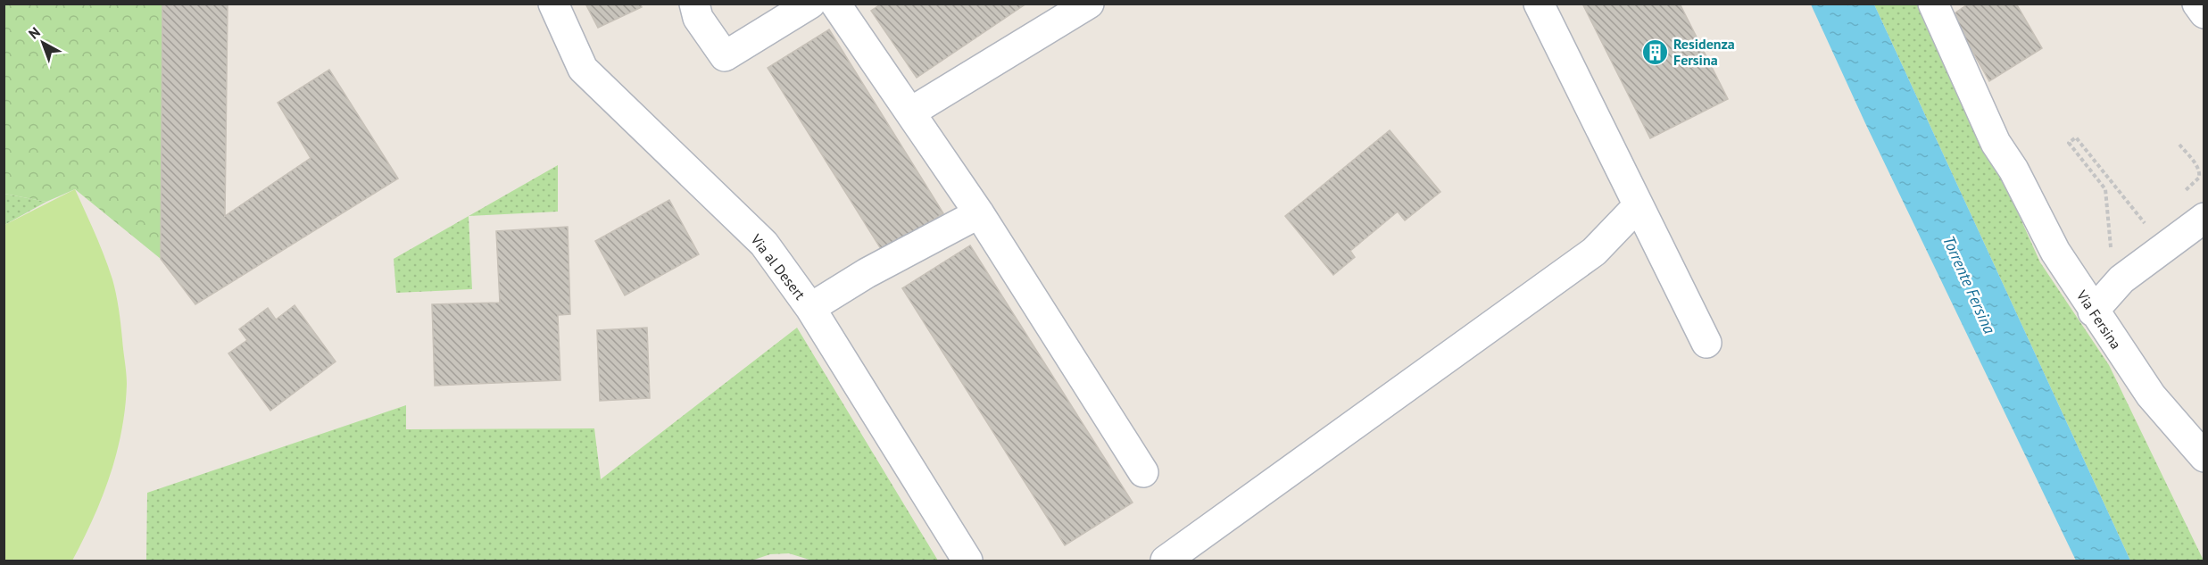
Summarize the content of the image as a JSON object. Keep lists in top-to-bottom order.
{
  "streets": {
    "street": ["Via al Desert", "Via Fersina"]
  },
  "water": ["Torrente Fersina"],
  "places": {
    "building": ["Residenza Fersina"]
  },
  "north": "top left"
}
